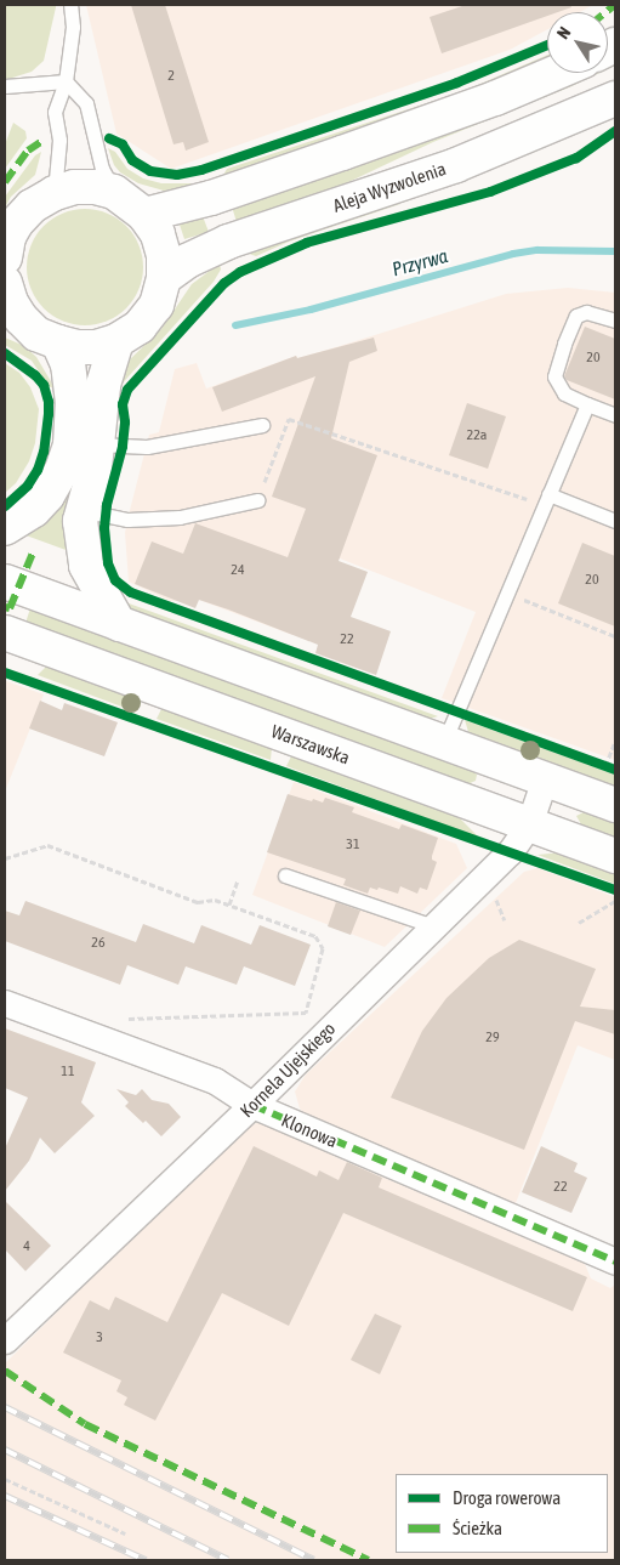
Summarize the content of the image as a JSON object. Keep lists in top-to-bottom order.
{
  "streets": {
    "main road": ["Aleja Wyzwolenia", "Warszawska"],
    "street": ["Kornela Ujejskiego", "Klonowa"]
  },
  "crossings": [
    ["Warszawska", "Kornela Ujejskiego"],
    ["Kornela Ujejskiego", "Klonowa"]
  ],
  "water": ["Przyrwa"],
  "house_numbers": [
    "2",
    "20",
    "22a",
    "24",
    "20",
    "22",
    "31",
    "26",
    "29",
    "11",
    "22",
    "4",
    "3"
  ],
  "legend": ["Droga rowerowa", "Ścieżka"],
  "north": "top left"
}
